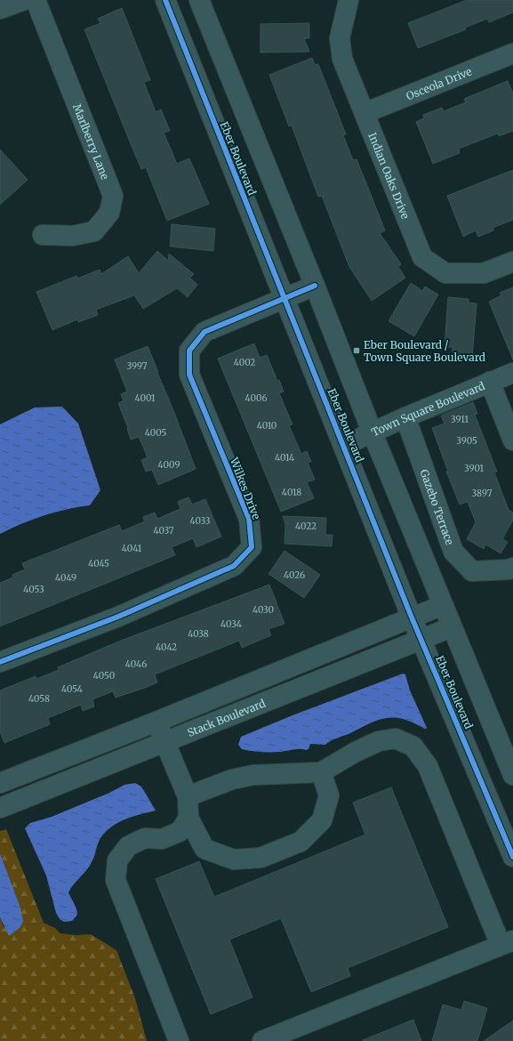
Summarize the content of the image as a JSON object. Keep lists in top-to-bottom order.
{
  "streets": {
    "street": [
      "Osceola Drive",
      "Marlberry Lane",
      "Eber Boulevard",
      "Indian Oaks Drive",
      "Town Square Boulevard",
      "Wilkes Drive",
      "Gazebo Terrace",
      "Stack Boulevard"
    ]
  },
  "crossings": [
    ["Osceola Drive", "Indian Oaks Drive"],
    ["Eber Boulevard", "Town Square Boulevard"],
    ["Eber Boulevard", "Wilkes Drive"],
    ["Eber Boulevard", "Stack Boulevard"],
    ["Town Square Boulevard", "Gazebo Terrace"]
  ],
  "places": {
    "transit": ["Eber Boulevard / Town Square Boulevard"]
  },
  "house_numbers": [
    "4002",
    "3997",
    "4001",
    "4006",
    "3911",
    "4010",
    "4005",
    "3905",
    "4014",
    "4009",
    "3901",
    "4018",
    "3897",
    "4033",
    "4022",
    "4037",
    "4041",
    "4045",
    "4026",
    "4049",
    "4053",
    "4030",
    "4034",
    "4038",
    "4042",
    "4046",
    "4050",
    "4054",
    "4058"
  ]
}
